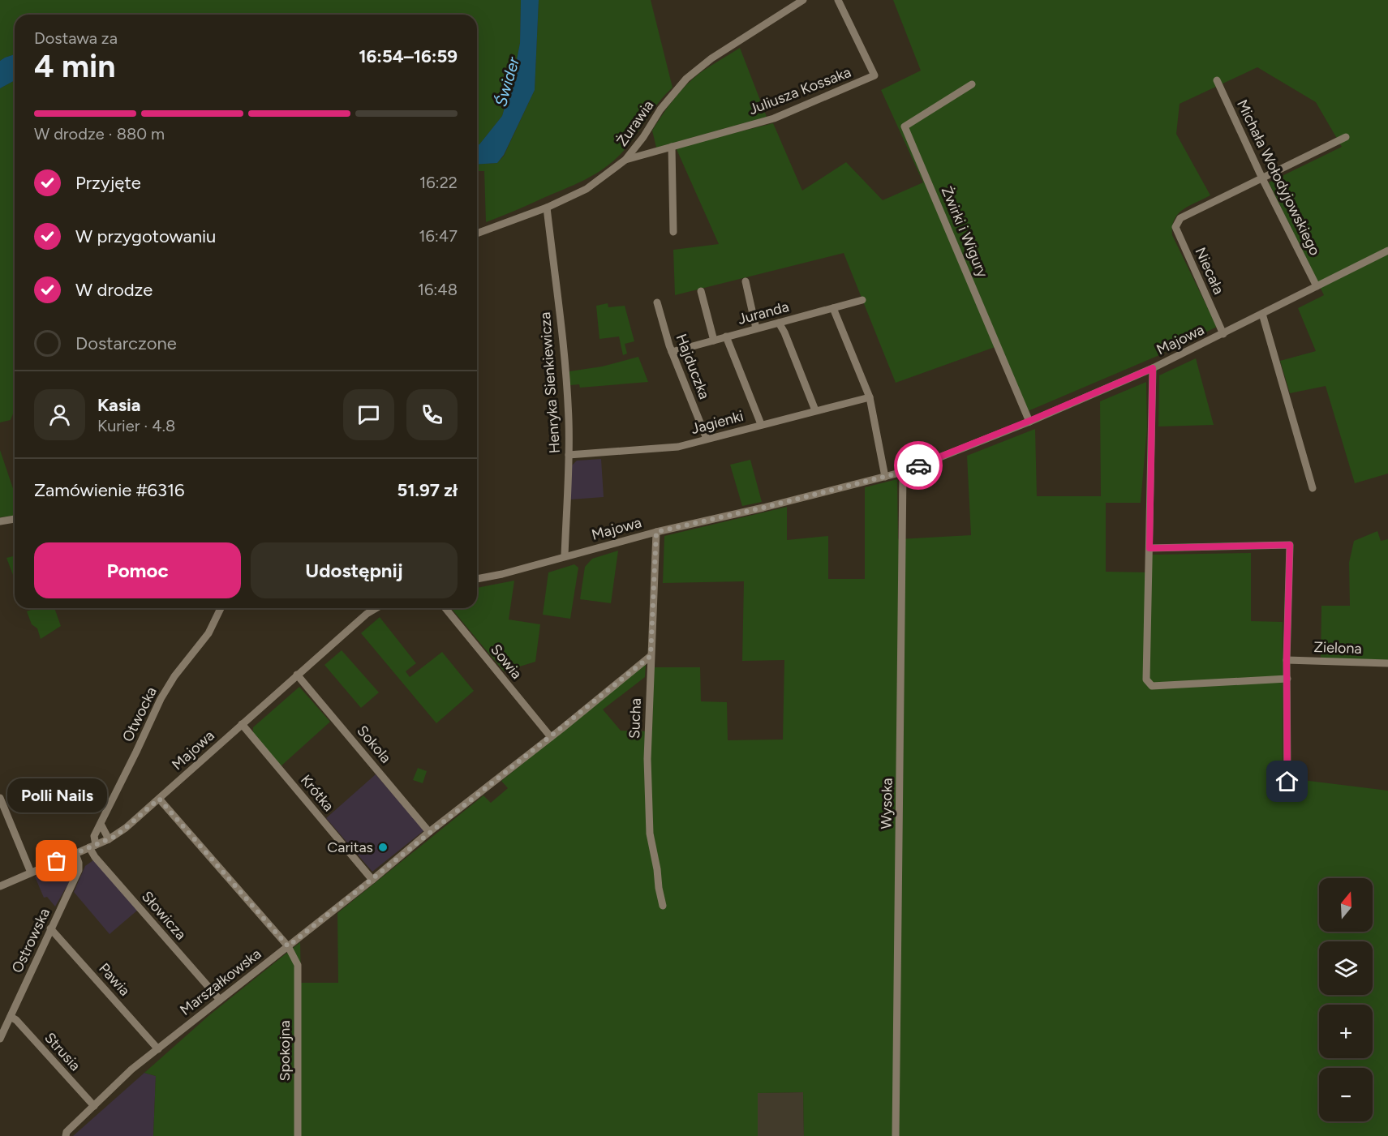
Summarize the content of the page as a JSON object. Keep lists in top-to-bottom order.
{
  "streets": {
    "street": [
      "Juliusza Kossaka",
      "Żurawia",
      "Michała Wołodyjowskiego",
      "Żwirki i Wigury",
      "Niecała",
      "Juranda",
      "Majowa",
      "Hajduczka",
      "Henryka Sienkiewicza",
      "Jagienki",
      "Zielona",
      "Sowia",
      "Otwocka",
      "Sucha",
      "Sokola",
      "Krótka",
      "Wysoka",
      "Słowicza",
      "Ostrowska",
      "Pawia",
      "Marszałkowska",
      "Spokojna",
      "Strusia"
    ]
  },
  "crossings": [
    ["Juliusza Kossaka", "Żurawia"],
    ["Żurawia", "Henryka Sienkiewicza"],
    ["Michała Wołodyjowskiego", "Niecała"],
    ["Michała Wołodyjowskiego", "Majowa"],
    ["Żwirki i Wigury", "Majowa"],
    ["Niecała", "Majowa"],
    ["Juranda", "Hajduczka"],
    ["Majowa", "Henryka Sienkiewicza"],
    ["Majowa", "Otwocka"],
    ["Majowa", "Sucha"],
    ["Majowa", "Sokola"],
    ["Majowa", "Krótka"],
    ["Majowa", "Wysoka"],
    ["Majowa", "Słowicza"],
    ["Majowa", "Ostrowska"],
    ["Hajduczka", "Jagienki"],
    ["Henryka Sienkiewicza", "Jagienki"],
    ["Sowia", "Marszałkowska"],
    ["Otwocka", "Słowicza"],
    ["Sucha", "Marszałkowska"],
    ["Sokola", "Marszałkowska"],
    ["Krótka", "Marszałkowska"],
    ["Słowicza", "Marszałkowska"],
    ["Ostrowska", "Pawia"],
    ["Ostrowska", "Strusia"],
    ["Pawia", "Marszałkowska"],
    ["Marszałkowska", "Spokojna"],
    ["Marszałkowska", "Strusia"]
  ],
  "water": ["Świder"],
  "places": ["Caritas", "Polli Nails"],
  "north": "top",
  "page": {
    "heading": ["4 min", "Dostawa za", "16:54–16:59"],
    "panel": [
      "Kasia",
      "Kurier · 4.8",
      "Zamówienie #6316",
      "51.97 zł"
    ],
    "bar": "W drodze · 880 m",
    "list": [
      ["Przyjęte", "16:22"],
      ["W przygotowaniu", "16:47"],
      ["W drodze", "16:48"],
      "Dostarczone"
    ],
    "buttons": ["Pomoc", "Udostępnij"],
    "bubble": "Polli Nails",
    "map_buttons": ["+", "−"]
  }
}
